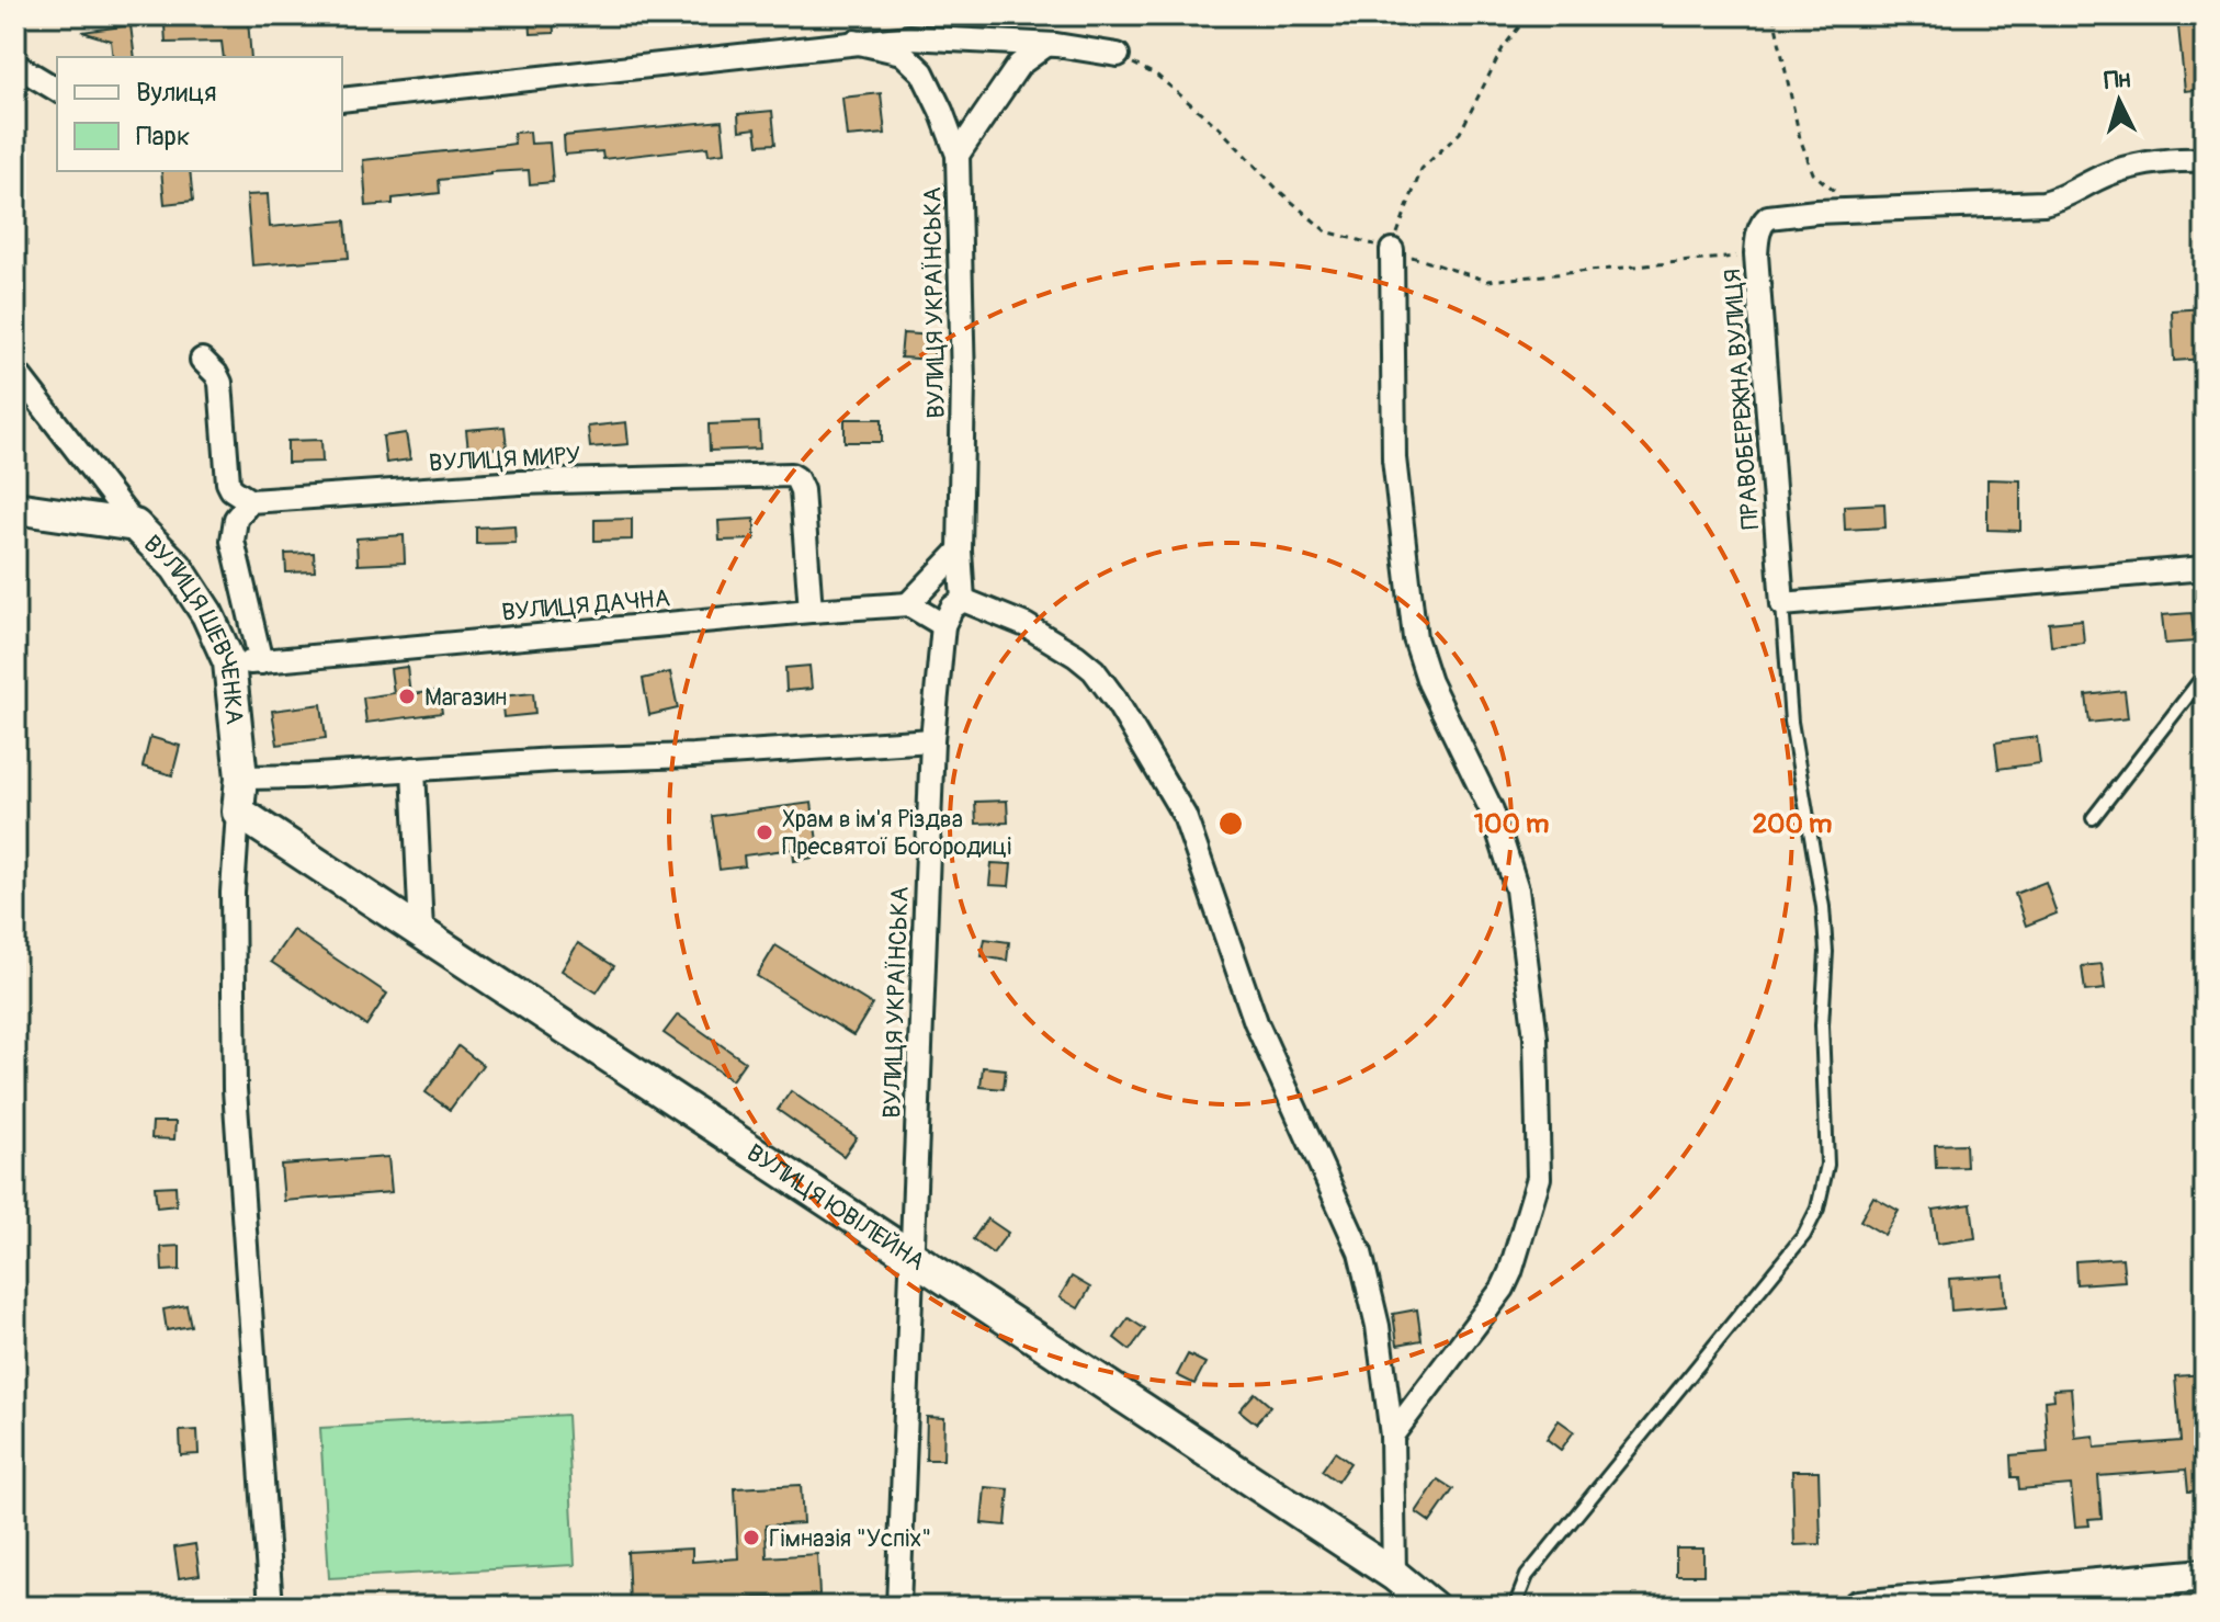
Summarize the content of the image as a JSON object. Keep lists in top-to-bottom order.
{
  "streets": {
    "street": [
      "ВУЛИЦЯ УКРАЇНСЬКА",
      "ПРАВОБЕРЕЖНА ВУЛИЦЯ",
      "ВУЛИЦЯ МИРУ",
      "ВУЛИЦЯ ДАЧНА",
      "ВУЛИЦЯ ШЕВЧЕНКА",
      "ВУЛИЦЯ ЮВІЛЕЙНА"
    ]
  },
  "crossings": [
    ["ВУЛИЦЯ УКРАЇНСЬКА", "ВУЛИЦЯ ЮВІЛЕЙНА"],
    ["ВУЛИЦЯ МИРУ", "ВУЛИЦЯ ДАЧНА"],
    ["ВУЛИЦЯ ДАЧНА", "ВУЛИЦЯ ШЕВЧЕНКА"],
    ["ВУЛИЦЯ ШЕВЧЕНКА", "ВУЛИЦЯ ЮВІЛЕЙНА"]
  ],
  "places": ["Магазин", "Храм в ім'я Різдва Пресвятої Богородиці", "Гімназія \"Успіх\""],
  "legend": ["Вулиця", "Парк"],
  "north": "top",
  "rings": ["100 m", "200 m"]
}
